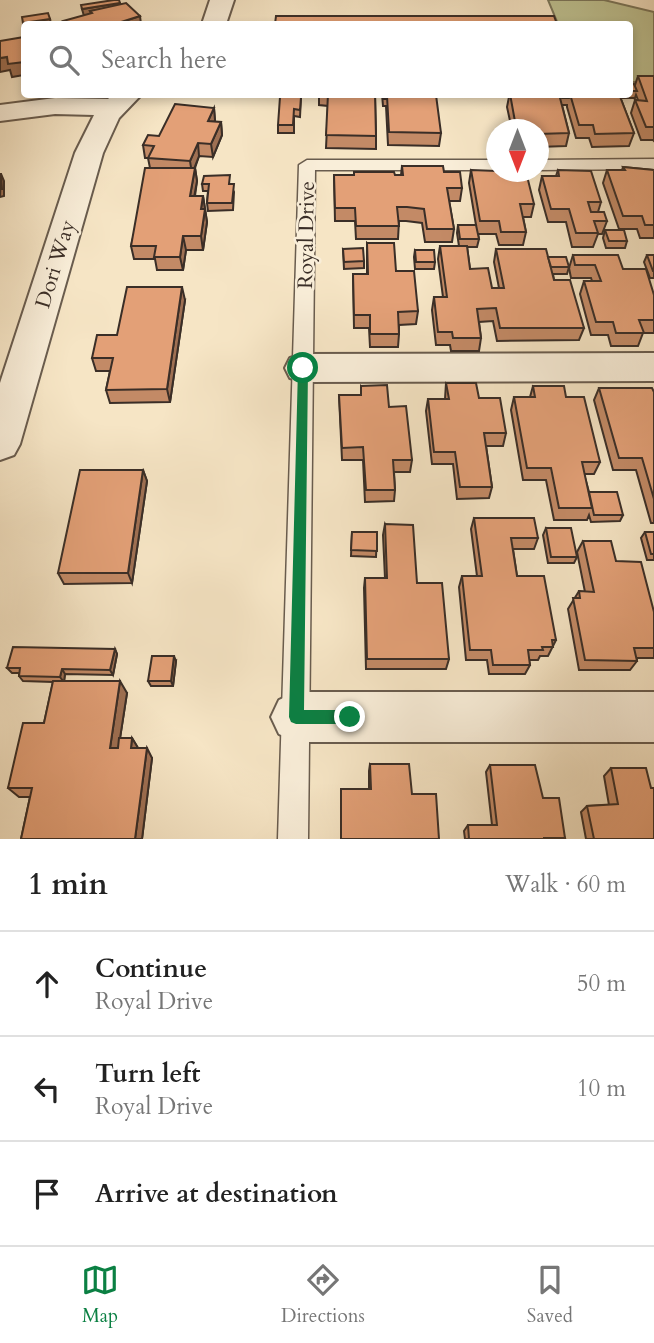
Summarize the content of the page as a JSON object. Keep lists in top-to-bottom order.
{
  "streets": {
    "street": ["Dori Way"],
    "lane": ["Royal Drive"]
  },
  "north": "bottom",
  "page": {
    "search": "Search here",
    "heading": ["1 min", "Walk · 60 m"],
    "list": [
      ["Continue", "Royal Drive", "50 m"],
      ["Turn left", "Royal Drive", "10 m"],
      "Arrive at destination"
    ],
    "nav": ["Map", "Directions", "Saved"]
  }
}
